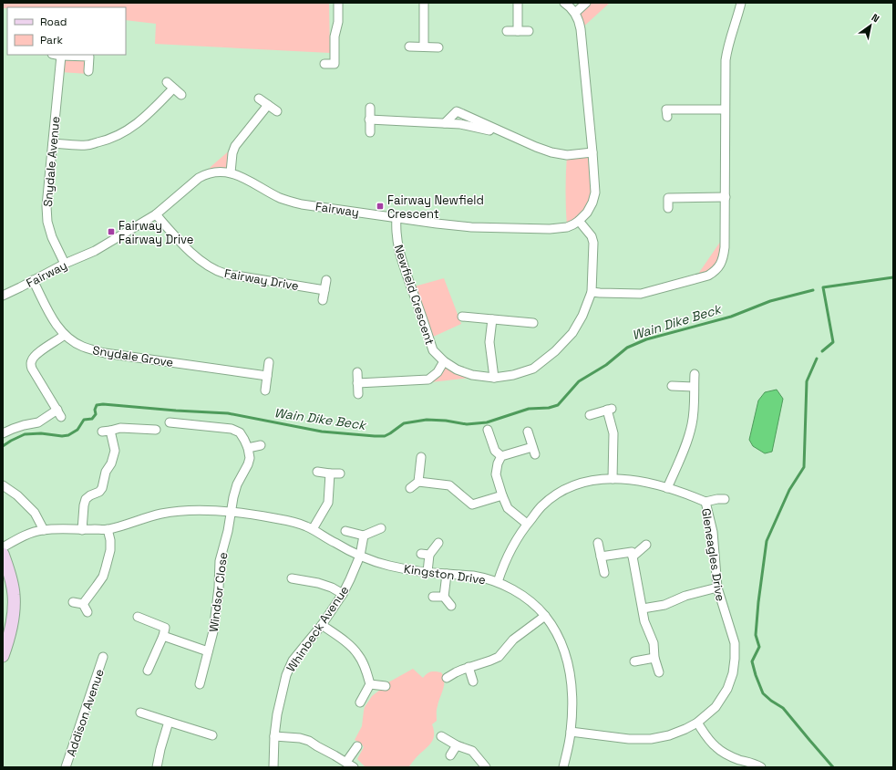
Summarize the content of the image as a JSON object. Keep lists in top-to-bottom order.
{
  "streets": {
    "street": [
      "Snydale Avenue",
      "Fairway",
      "Fairway Drive",
      "Newfield Crescent",
      "Snydale Grove",
      "Gleneagles Drive",
      "Kingston Drive",
      "Windsor Close",
      "Whinbeck Avenue",
      "Addison Avenue"
    ]
  },
  "crossings": [
    ["Snydale Avenue", "Fairway"],
    ["Fairway", "Fairway Drive"],
    ["Fairway", "Newfield Crescent"],
    ["Fairway", "Snydale Grove"],
    ["Gleneagles Drive", "Kingston Drive"],
    ["Kingston Drive", "Windsor Close"],
    ["Kingston Drive", "Whinbeck Avenue"]
  ],
  "water": ["Wain Dike Beck"],
  "places": {
    "transit": ["Fairway Newfield Crescent", "Fairway Fairway Drive"]
  },
  "legend": ["Road", "Park"],
  "north": "top right"
}
